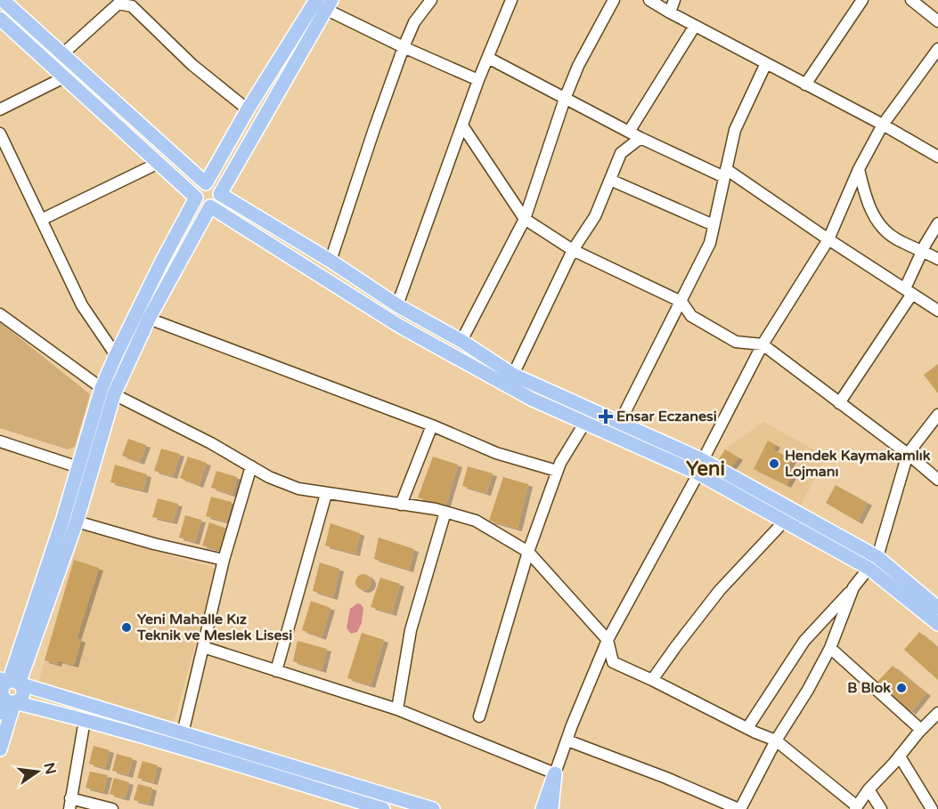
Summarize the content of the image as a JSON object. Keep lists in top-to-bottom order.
{
  "districts": ["Yeni"],
  "places": {
    "health": ["Ensar Eczanesi"],
    "other": ["Hendek Kaymakamlık Lojmanı", "Yeni Mahalle Kız Teknik ve Meslek Lisesi", "B Blok"]
  },
  "north": "right"
}
